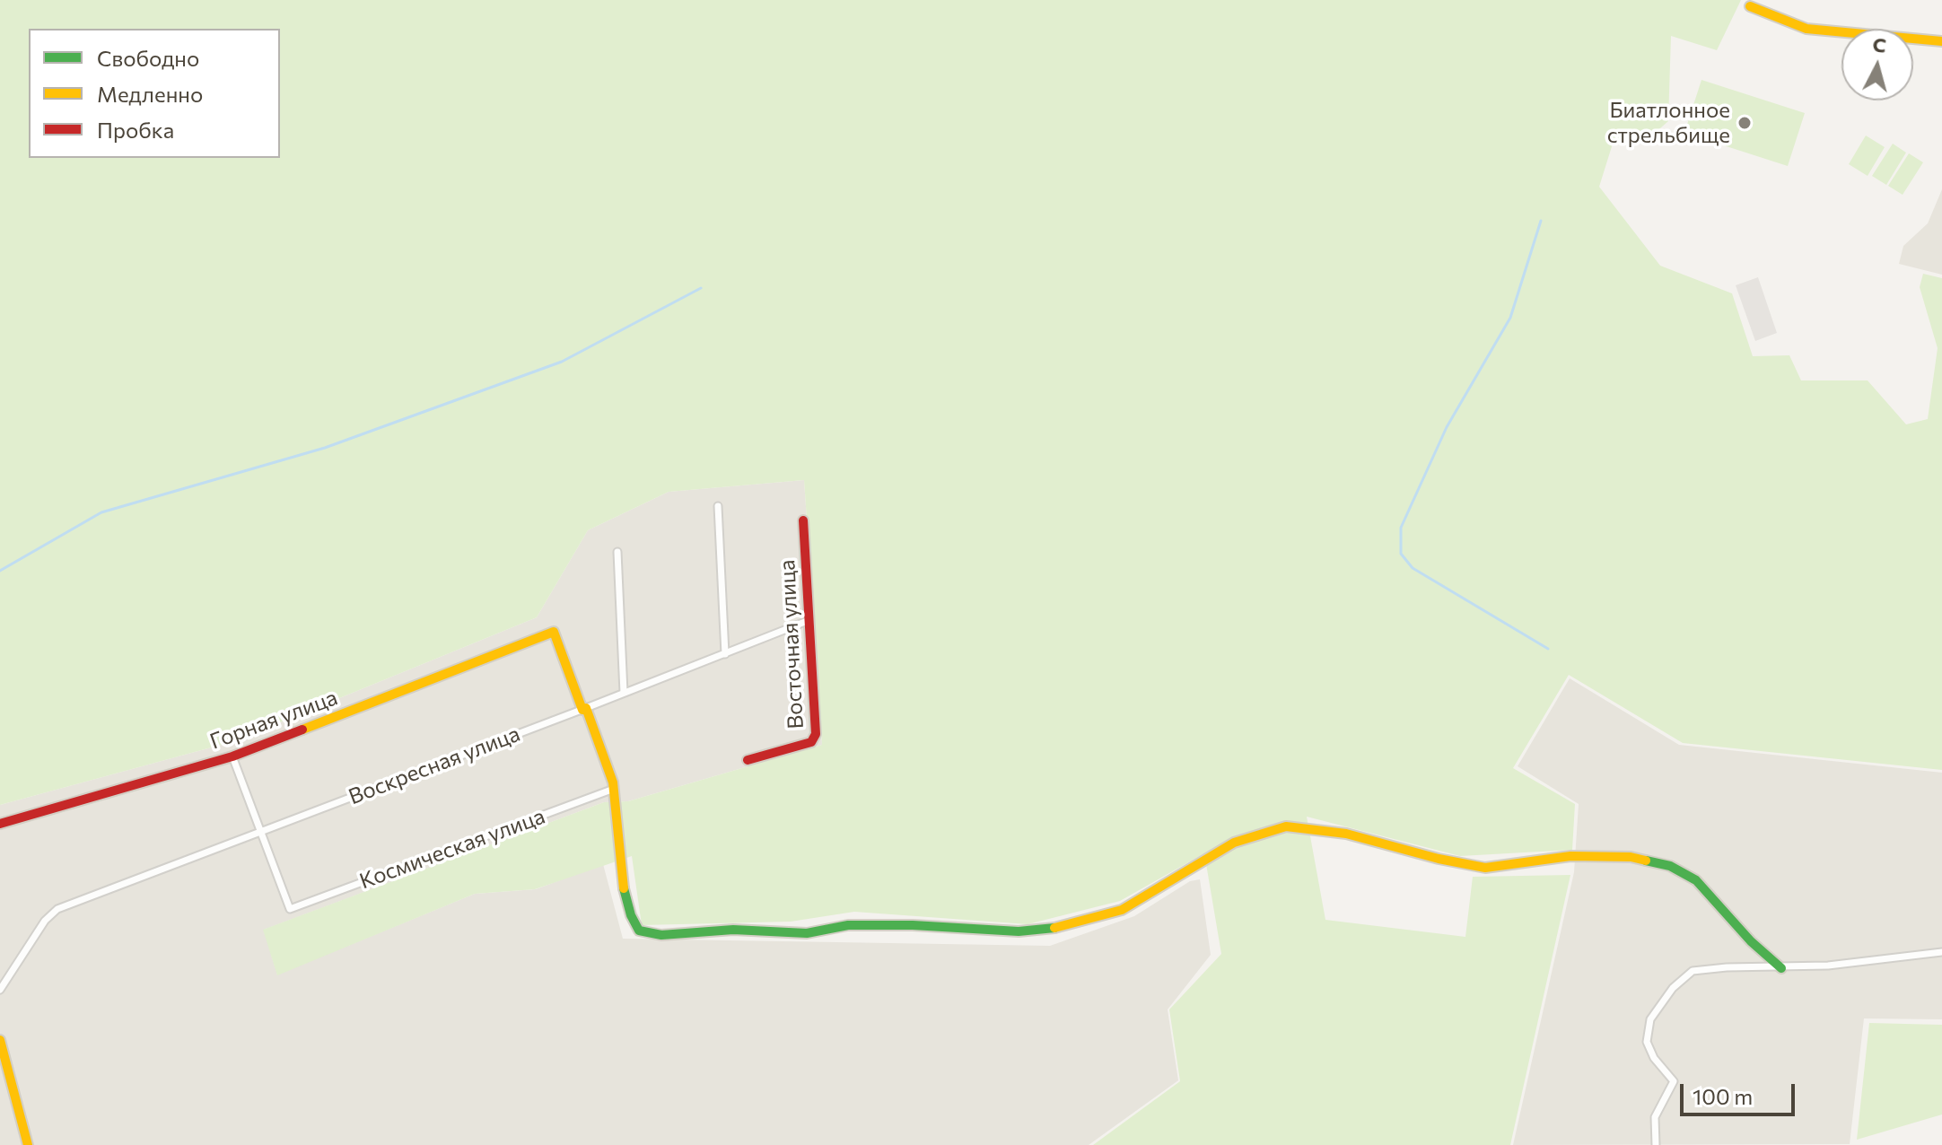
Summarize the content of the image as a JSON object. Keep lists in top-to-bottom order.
{
  "streets": {
    "street": [
      "Восточная улица",
      "Горная улица",
      "Воскресная улица",
      "Космическая улица"
    ]
  },
  "crossings": [
    ["Восточная улица", "Воскресная улица"],
    ["Горная улица", "Воскресная улица"],
    ["Воскресная улица", "Космическая улица"]
  ],
  "places": ["Биатлонное стрельбище"],
  "legend": ["Свободно", "Медленно", "Пробка"],
  "scale_bar": "100 m",
  "north": "top"
}
